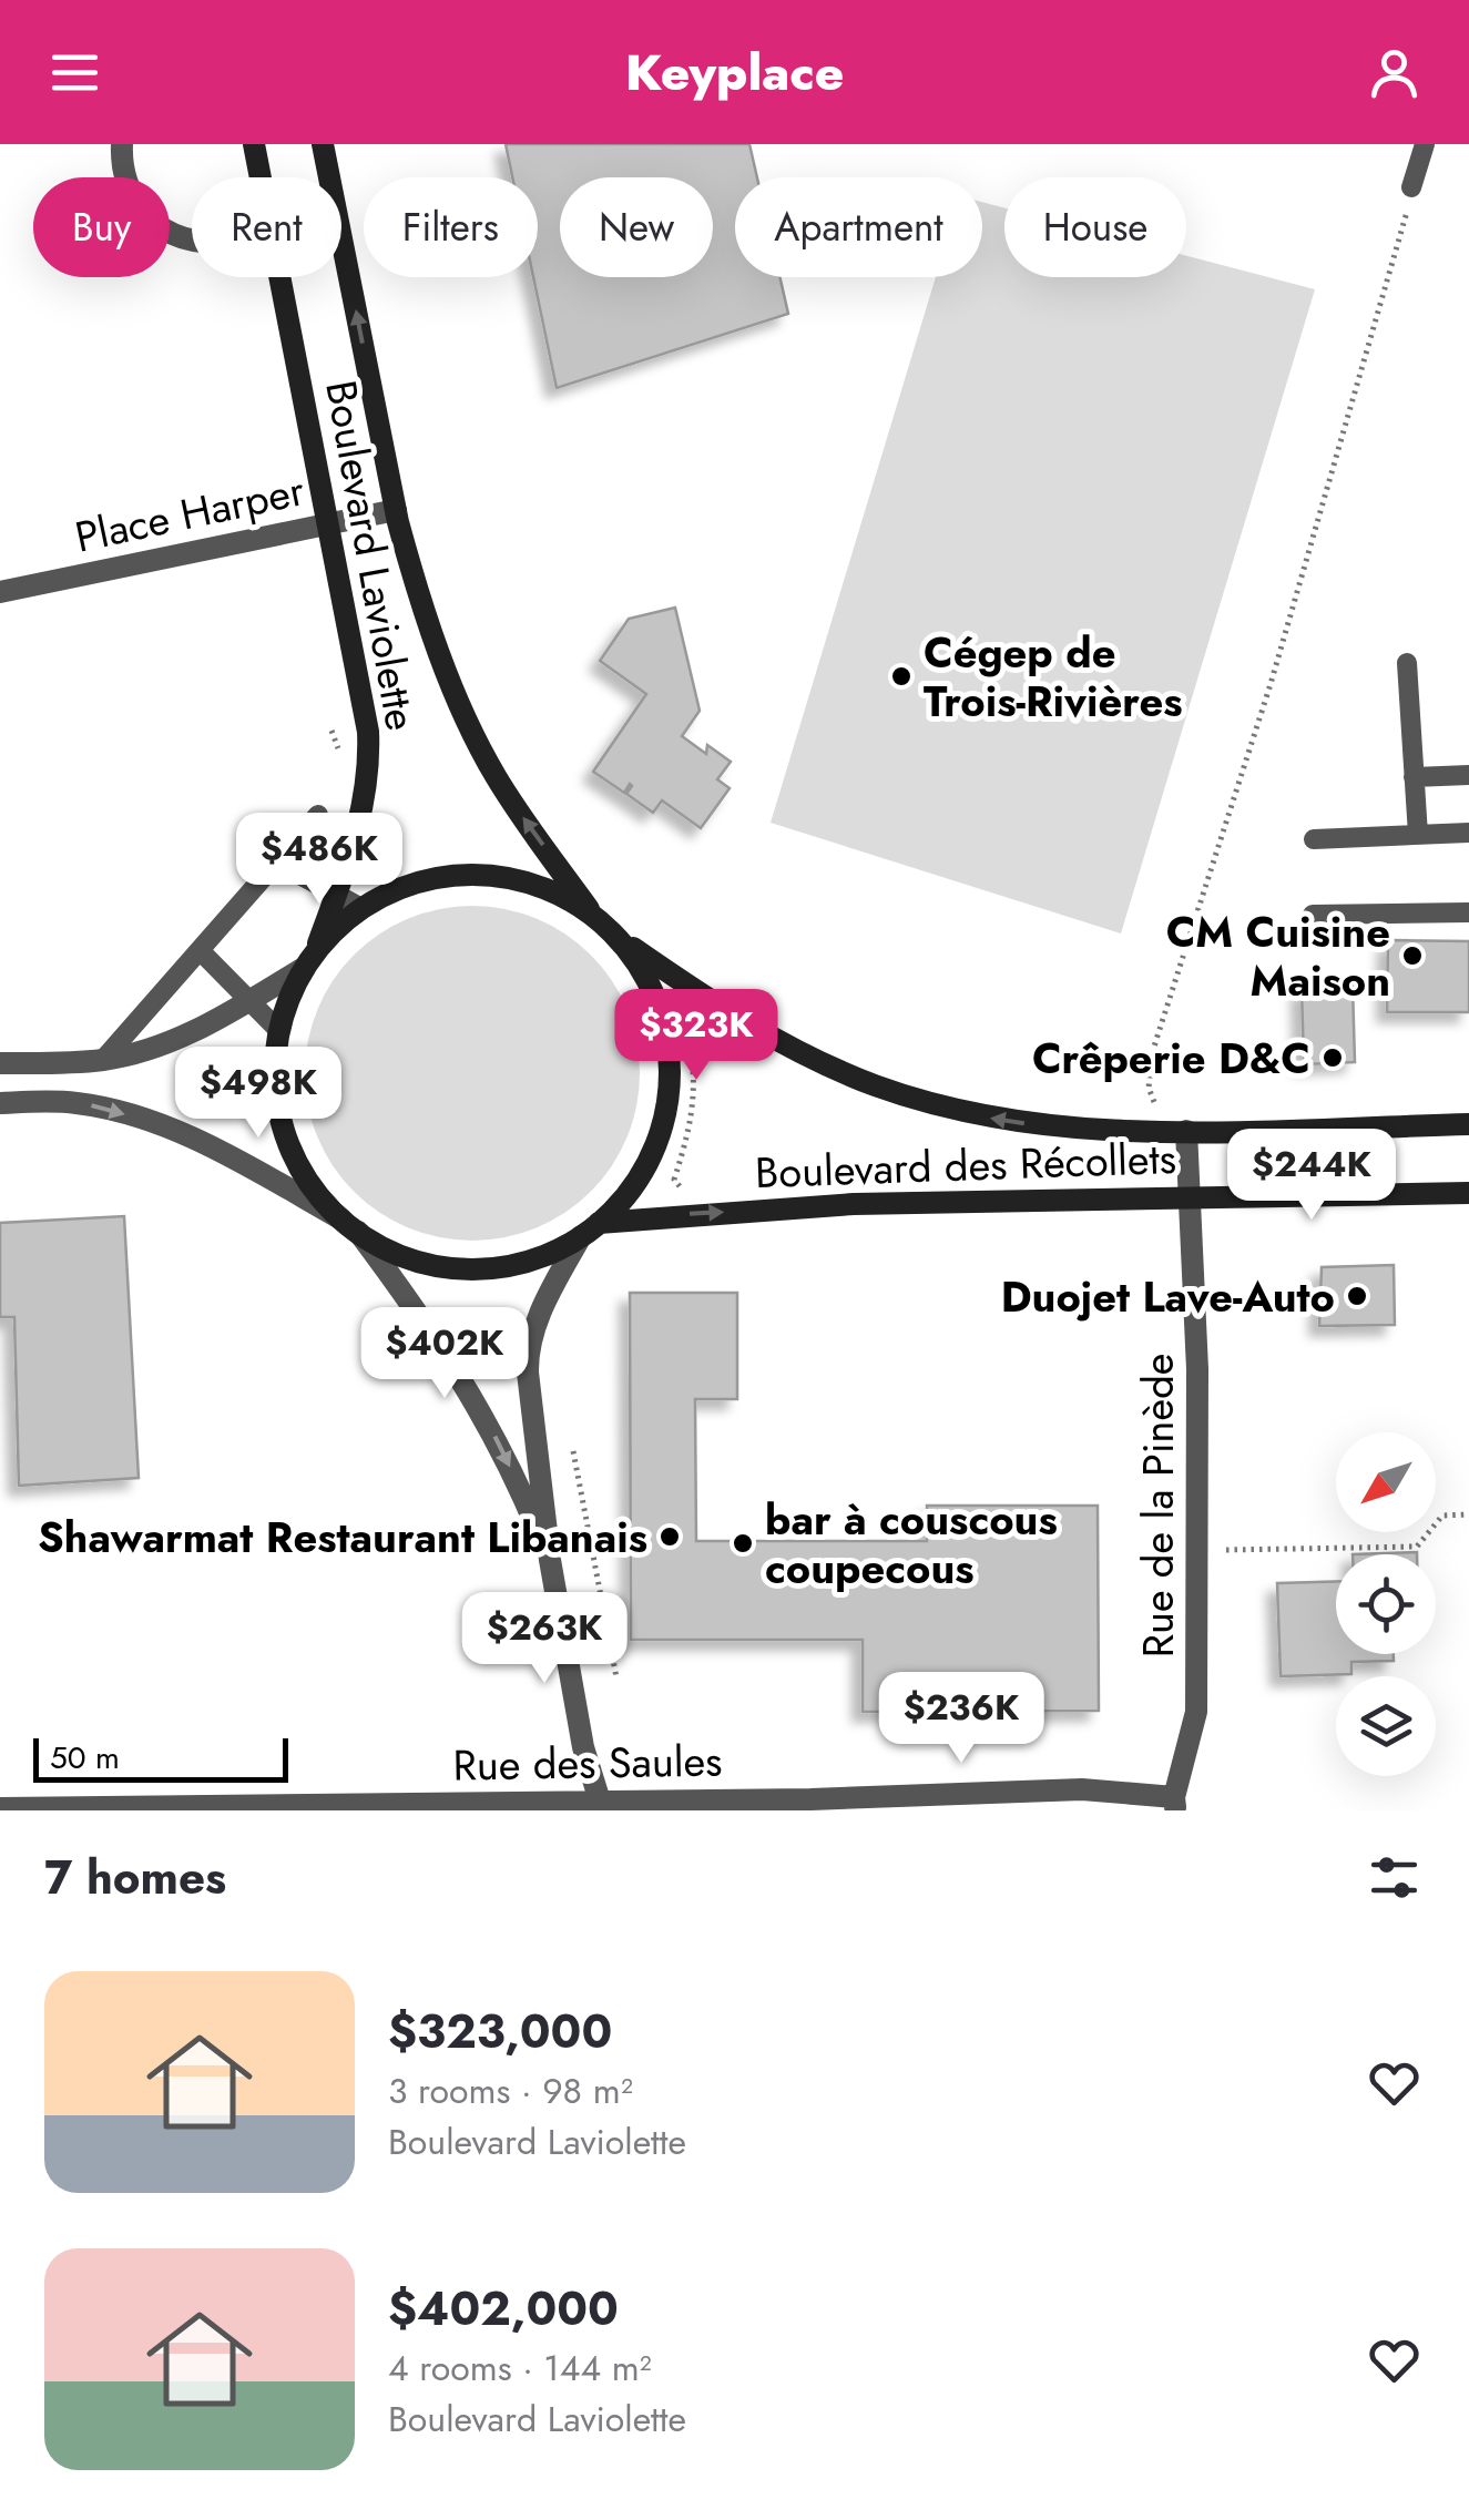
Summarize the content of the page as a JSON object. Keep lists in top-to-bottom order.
{
  "streets": {
    "main road": ["Boulevard Laviolette", "Boulevard des Récollets"],
    "street": ["Place Harper", "Rue de la Pinède", "Rue des Saules"]
  },
  "crossings": [
    ["Place Harper", "Boulevard Laviolette"],
    ["Boulevard Laviolette", "Boulevard des Récollets"],
    ["Boulevard Laviolette", "Rue des Saules"],
    ["Boulevard des Récollets", "Rue de la Pinède"],
    ["Rue de la Pinède", "Rue des Saules"]
  ],
  "places": [
    "Cégep de Trois-Rivières",
    "CM Cuisine Maison",
    "Crêperie D&C",
    "Duojet Lave-Auto",
    "Shawarmat Restaurant Libanais",
    "bar à couscous coupecous"
  ],
  "scale_bar": "50 m",
  "north": "bottom left",
  "page": {
    "header": "Keyplace",
    "chip": [
      "Buy",
      "Rent",
      "Filters",
      "New",
      "Apartment",
      "House"
    ],
    "price": [
      "$486K",
      "$323K",
      "$498K",
      "$244K",
      "$402K",
      "$263K",
      "$236K"
    ],
    "scale": "50 m",
    "heading": "7 homes",
    "list": [
      {
        "name": "$323,000",
        "note": "3 rooms · 98 m² · Boulevard Laviolette"
      },
      {
        "name": "$402,000",
        "note": "4 rooms · 144 m² · Boulevard Laviolette"
      }
    ]
  }
}
